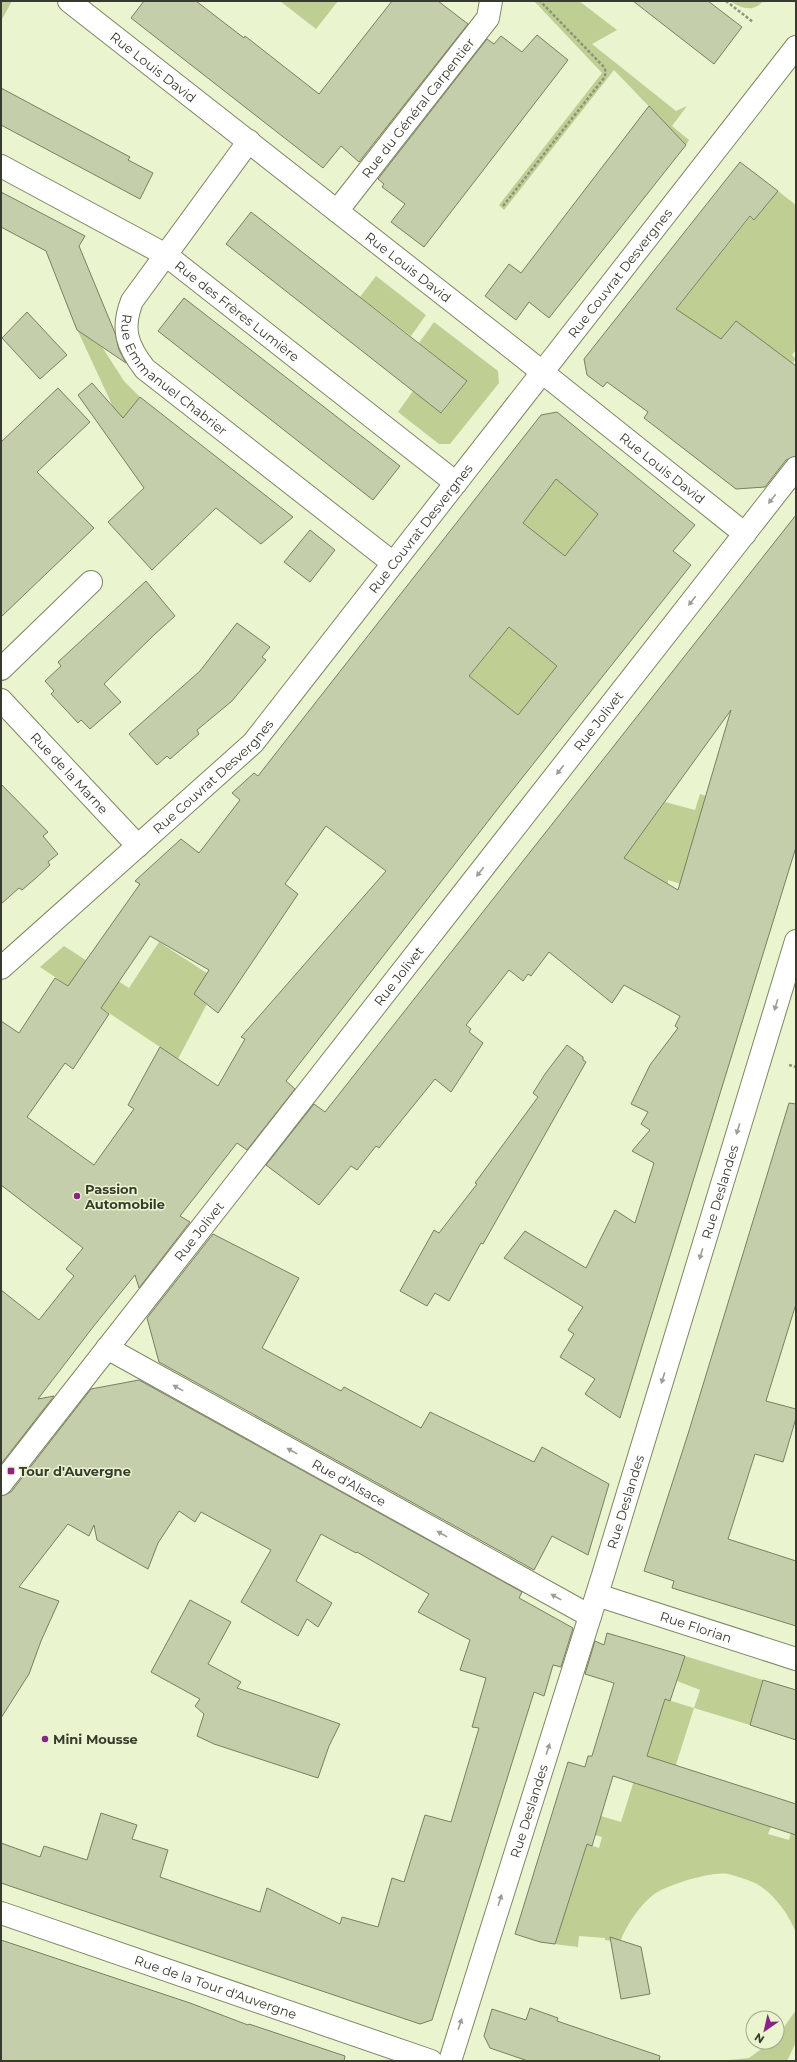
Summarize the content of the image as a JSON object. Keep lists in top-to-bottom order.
{
  "streets": {
    "street": [
      "Rue Louis David",
      "Rue du Général Carpentier",
      "Rue Couvrat Desvergnes",
      "Rue des Frères Lumière",
      "Rue Emmanuel Chabrier",
      "Rue Jolivet",
      "Rue de la Marne",
      "Rue Deslandes",
      "Rue d'Alsace",
      "Rue Florian",
      "Rue de la Tour d'Auvergne"
    ]
  },
  "crossings": [
    ["Rue Louis David", "Rue du Général Carpentier"],
    ["Rue Louis David", "Rue Couvrat Desvergnes"],
    ["Rue Louis David", "Rue Emmanuel Chabrier"],
    ["Rue Louis David", "Rue Jolivet"],
    ["Rue Couvrat Desvergnes", "Rue des Frères Lumière"],
    ["Rue Couvrat Desvergnes", "Rue Emmanuel Chabrier"],
    ["Rue Couvrat Desvergnes", "Rue de la Marne"],
    ["Rue des Frères Lumière", "Rue Emmanuel Chabrier"],
    ["Rue Jolivet", "Rue d'Alsace"],
    ["Rue Deslandes", "Rue d'Alsace"],
    ["Rue Deslandes", "Rue Florian"]
  ],
  "one_way": ["Rue Jolivet", "Rue d'Alsace"],
  "places": {
    "other": ["Passion Automobile", "Mini Mousse"],
    "transit": ["Tour d'Auvergne"]
  },
  "north": "bottom left"
}
